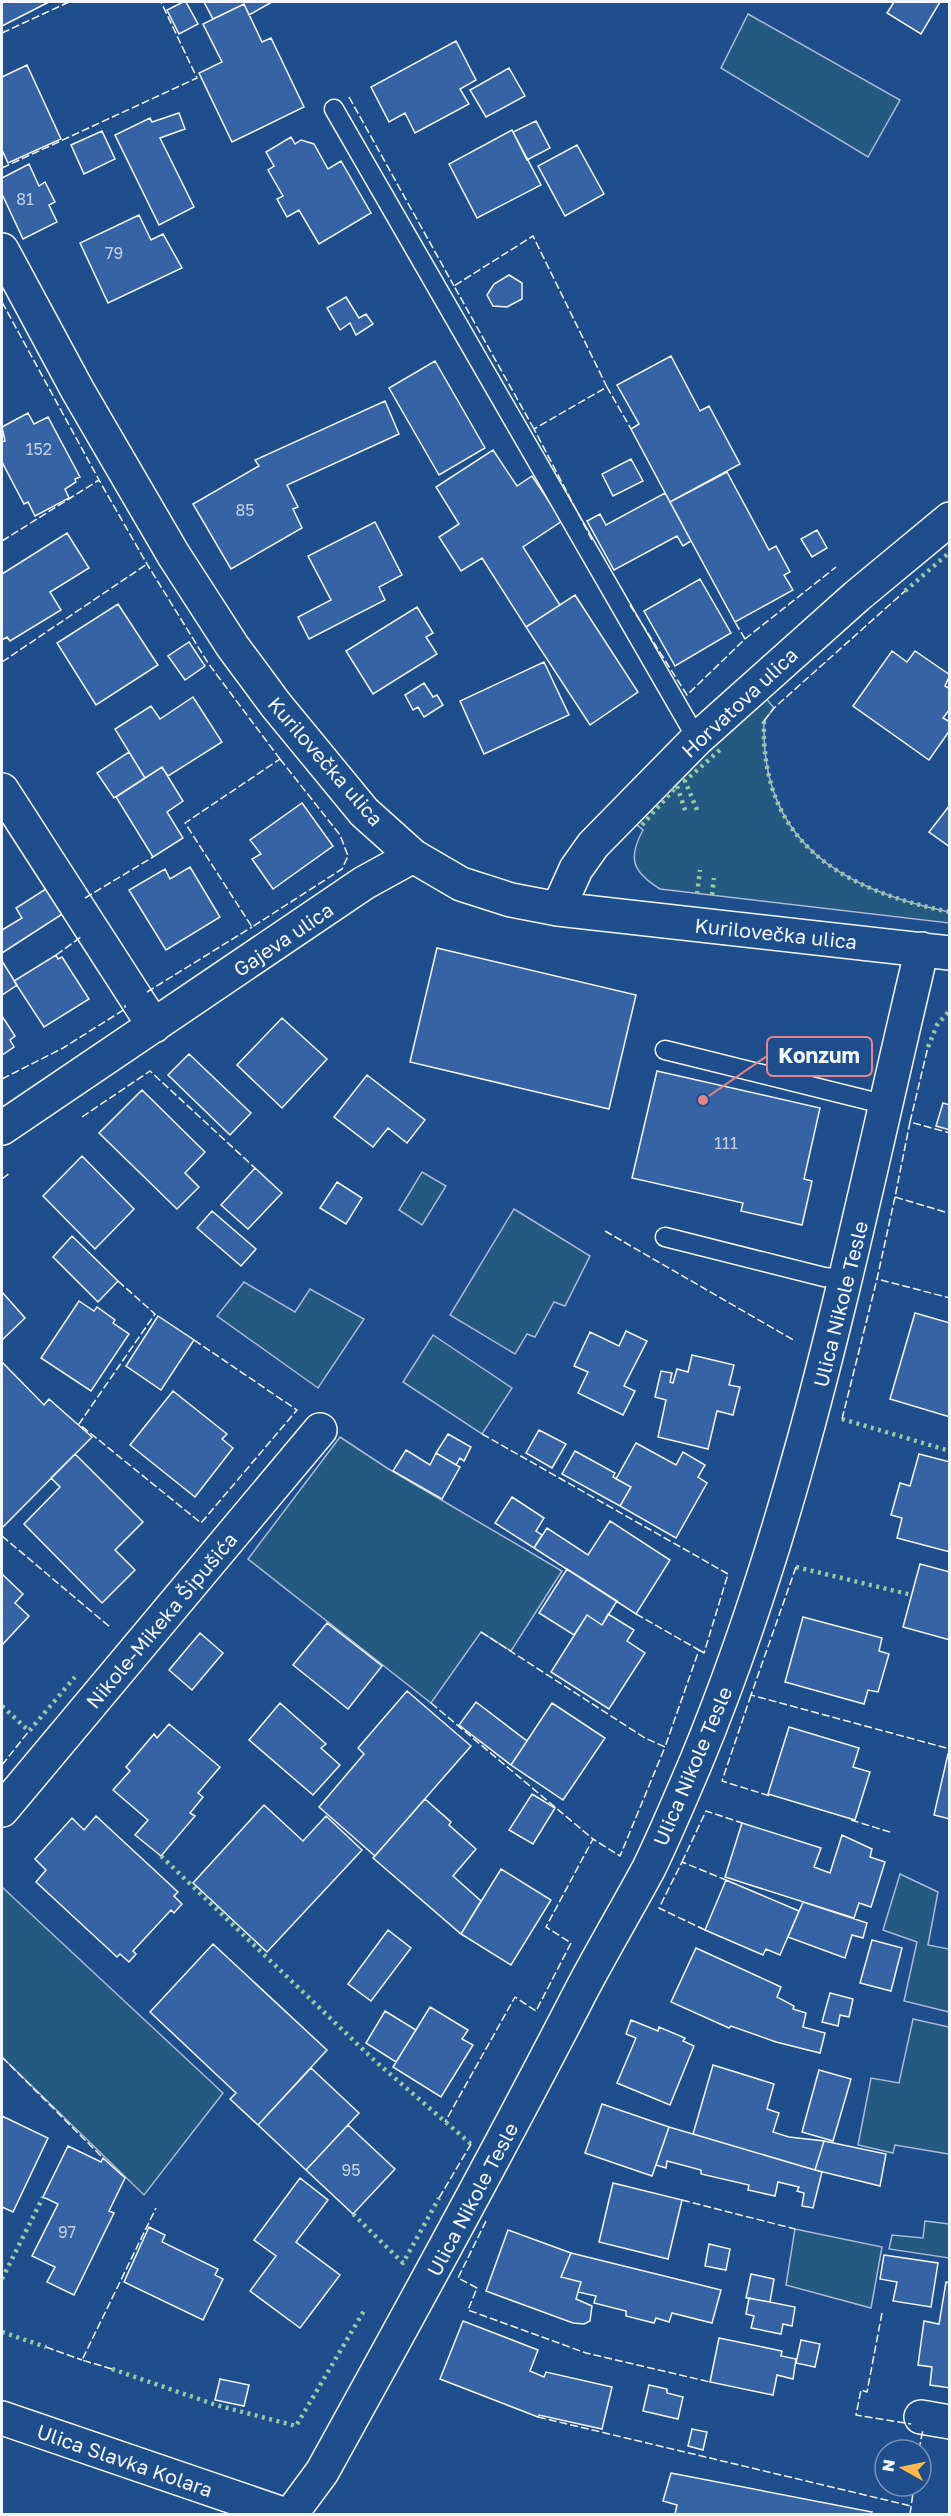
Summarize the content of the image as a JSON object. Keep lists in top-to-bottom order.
{
  "streets": {
    "street": [
      "Horvatova ulica",
      "Kurilovečka ulica",
      "Gajeva ulica",
      "Ulica Nikole Tesle",
      "Nikole-Mikeka Šipušića",
      "Ulica Slavka Kolara"
    ]
  },
  "crossings": [
    ["Horvatova ulica", "Kurilovečka ulica"],
    ["Kurilovečka ulica", "Gajeva ulica"],
    ["Kurilovečka ulica", "Ulica Nikole Tesle"]
  ],
  "places": ["Konzum"],
  "house_numbers": [
    "81",
    "79",
    "152",
    "85",
    "111",
    "95",
    "97"
  ],
  "north": "left"
}
